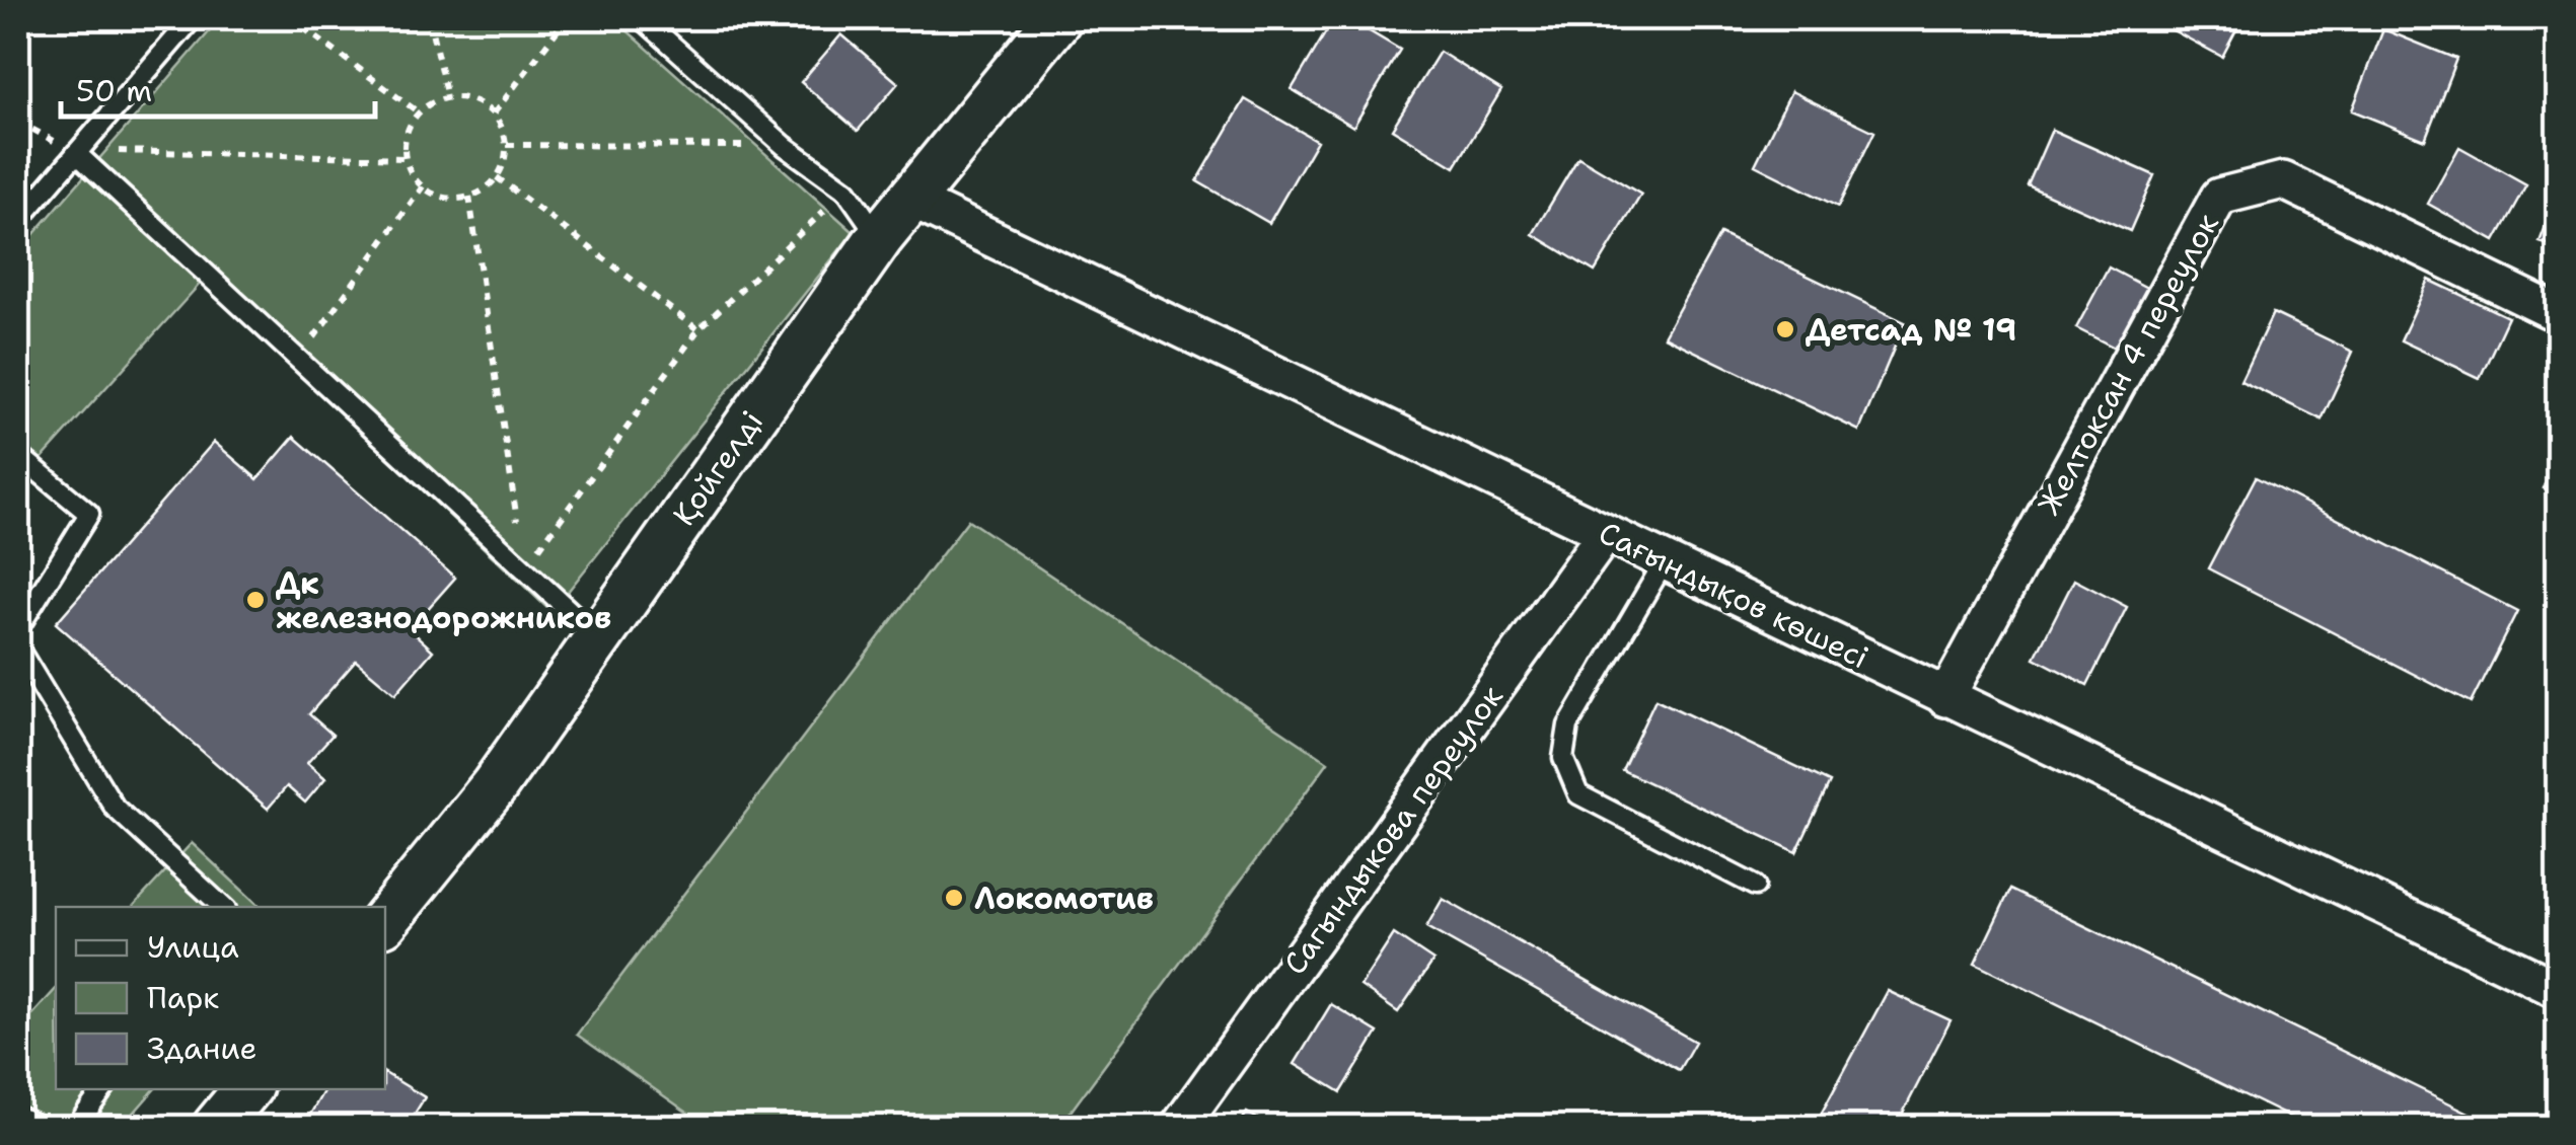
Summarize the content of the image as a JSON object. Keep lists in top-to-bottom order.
{
  "streets": {
    "street": [
      "Желтоксан 4 переулок",
      "Қойгелді",
      "Сағындықов көшесі",
      "Сагындыкова переулок"
    ]
  },
  "crossings": [
    ["Желтоксан 4 переулок", "Сағындықов көшесі"],
    ["Қойгелді", "Сағындықов көшесі"],
    ["Сағындықов көшесі", "Сагындыкова переулок"]
  ],
  "places": ["Детсад № 19", "Дк железнодорожников", "Локомотив"],
  "legend": ["Улица", "Парк", "Здание"],
  "scale_bar": "50 m"
}
